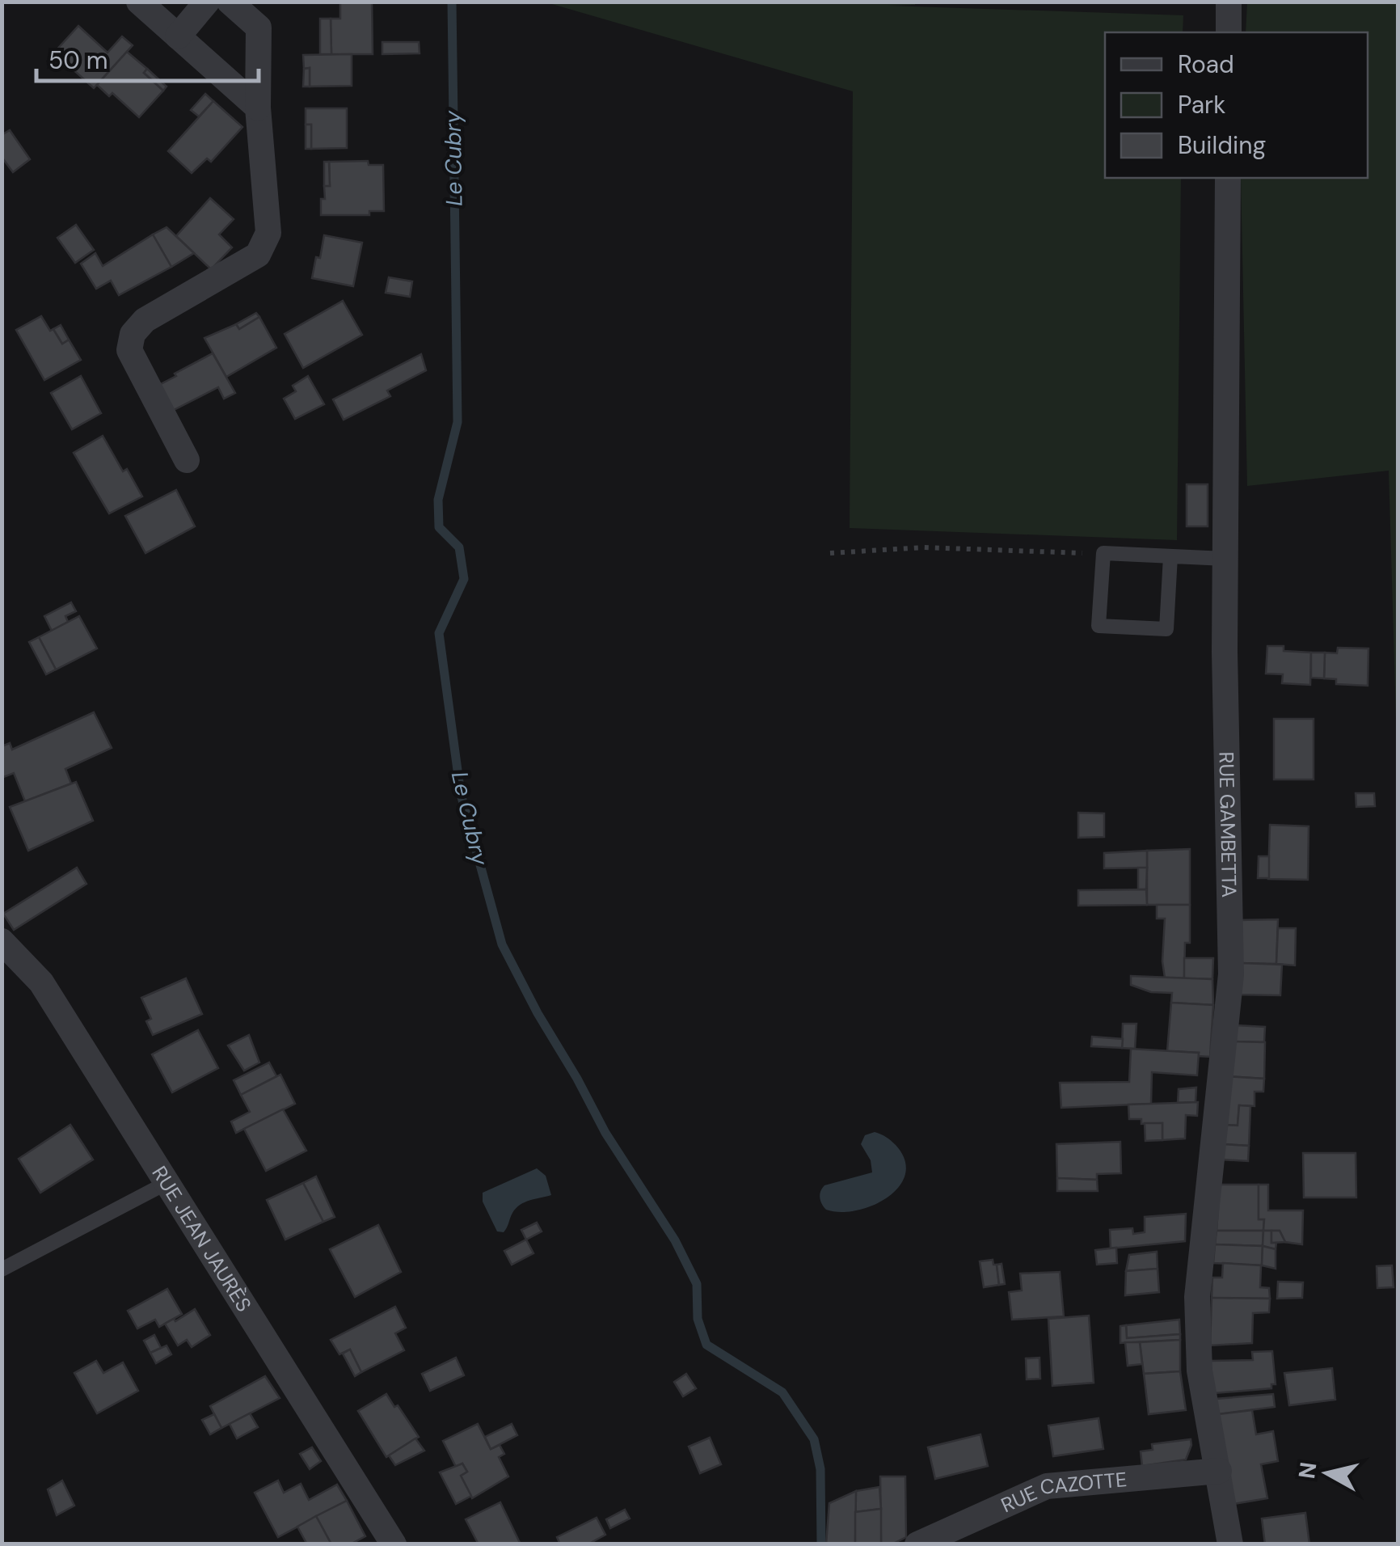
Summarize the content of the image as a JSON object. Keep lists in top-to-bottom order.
{
  "streets": {
    "street": ["RUE GAMBETTA", "RUE JEAN JAURÈS", "RUE CAZOTTE"]
  },
  "crossings": [
    ["RUE GAMBETTA", "RUE CAZOTTE"]
  ],
  "water": ["Le Cubry"],
  "legend": ["Road", "Park", "Building"],
  "scale_bar": "50 m",
  "north": "left"
}
